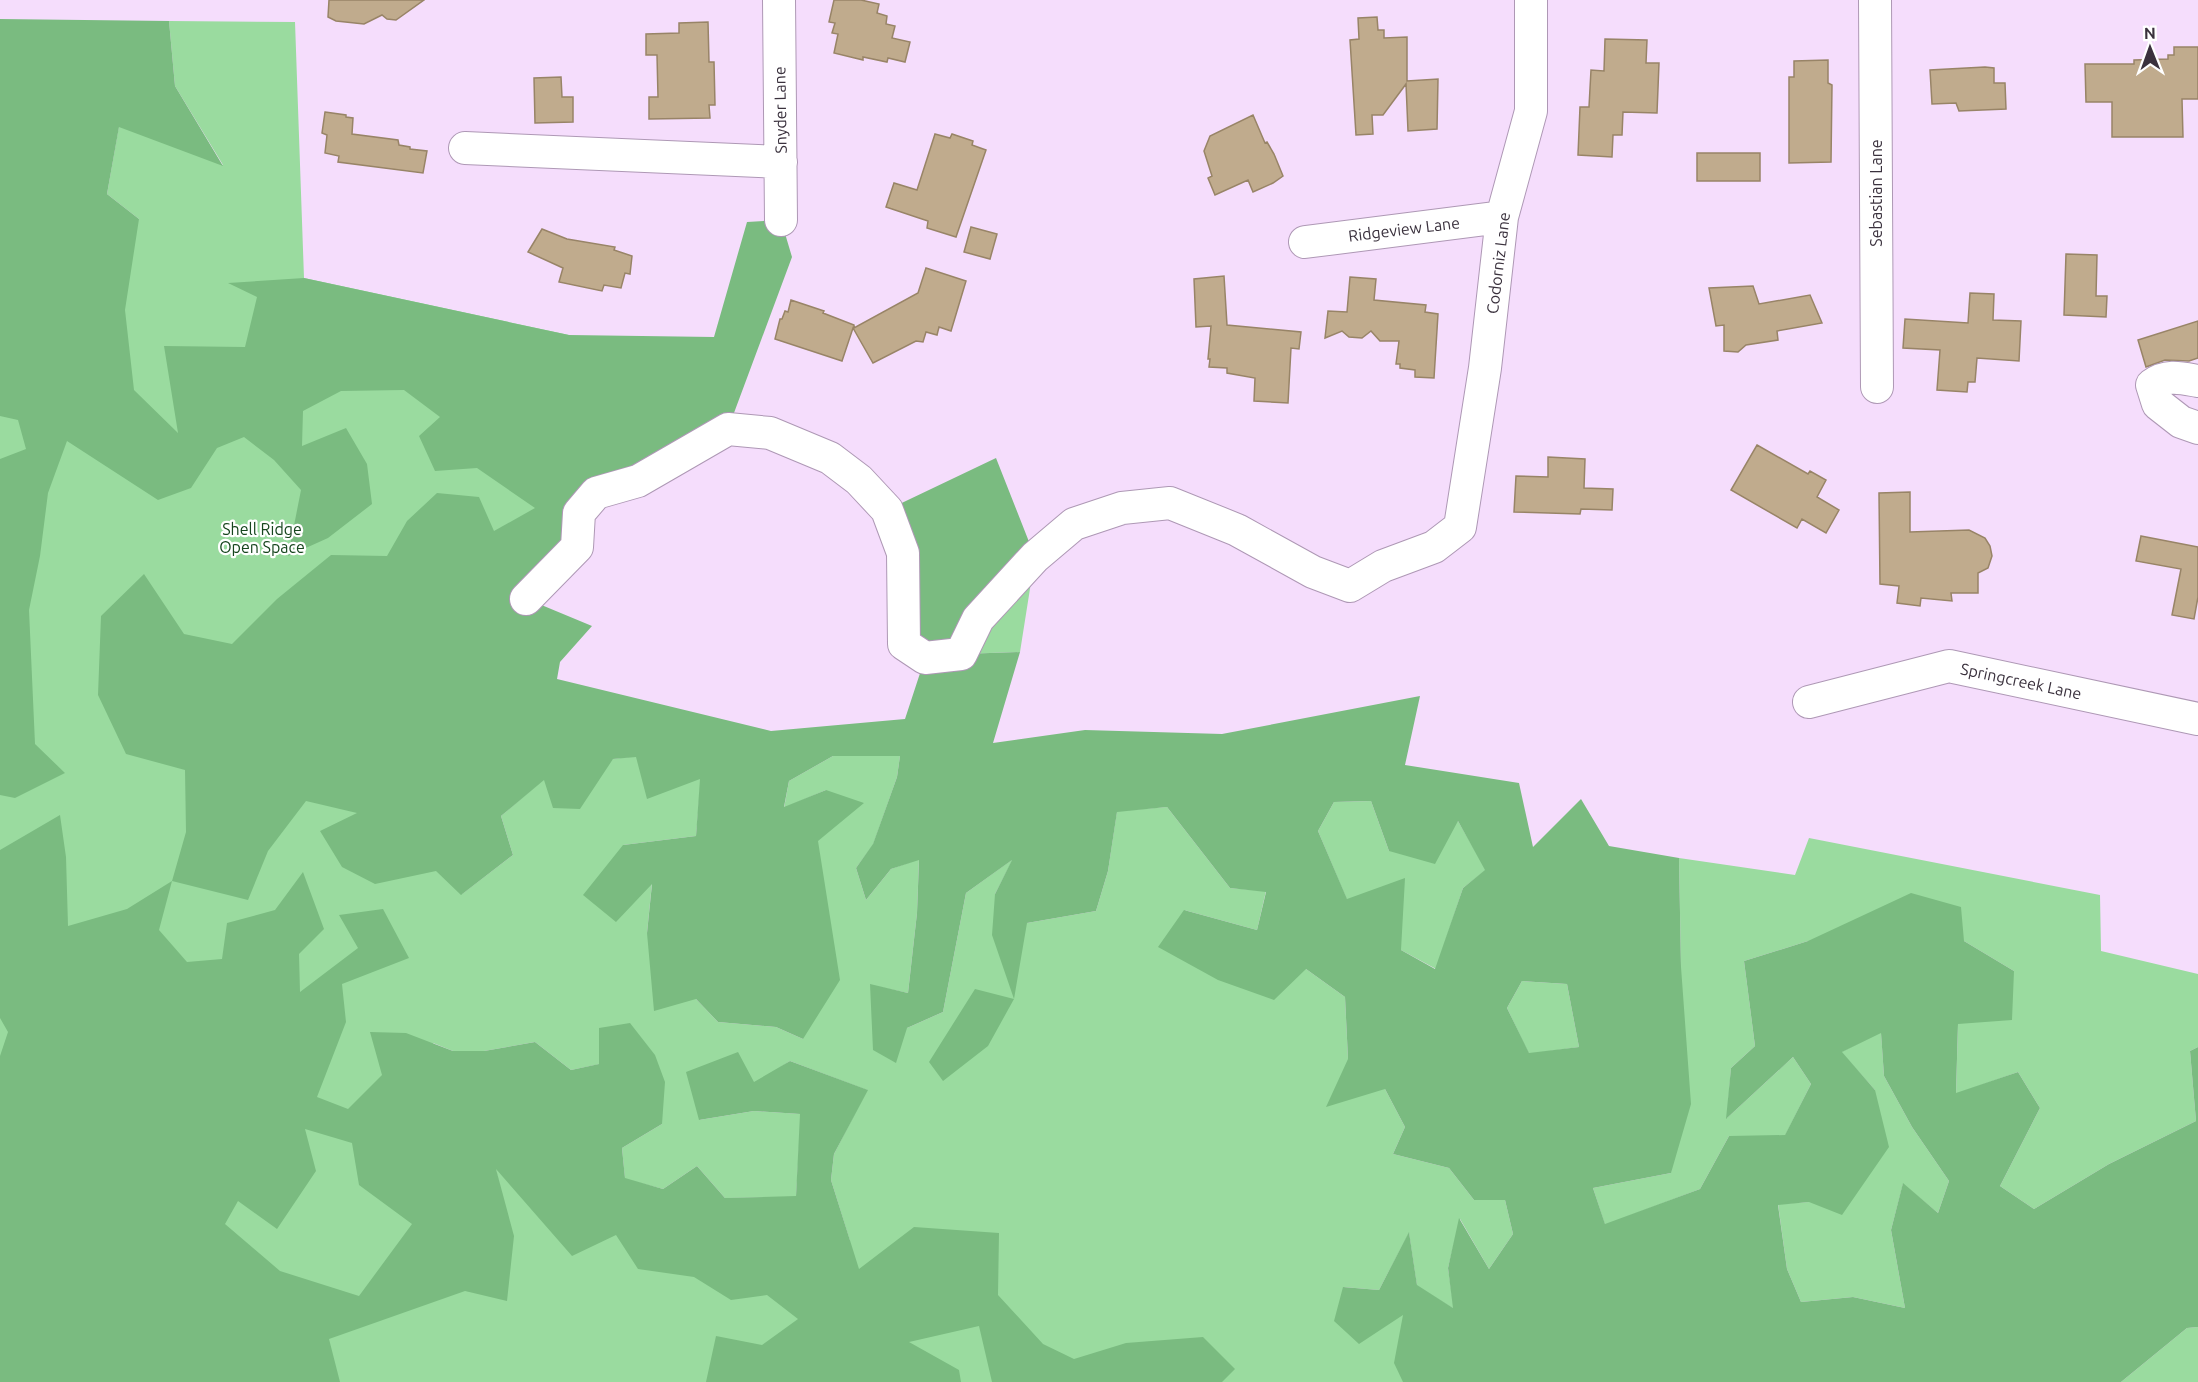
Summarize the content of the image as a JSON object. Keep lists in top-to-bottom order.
{
  "streets": {
    "street": [
      "Snyder Lane",
      "Sebastian Lane",
      "Ridgeview Lane",
      "Codorniz Lane",
      "Springcreek Lane"
    ]
  },
  "crossings": [
    ["Ridgeview Lane", "Codorniz Lane"]
  ],
  "parks": ["Shell Ridge Open Space"],
  "north": "top"
}
